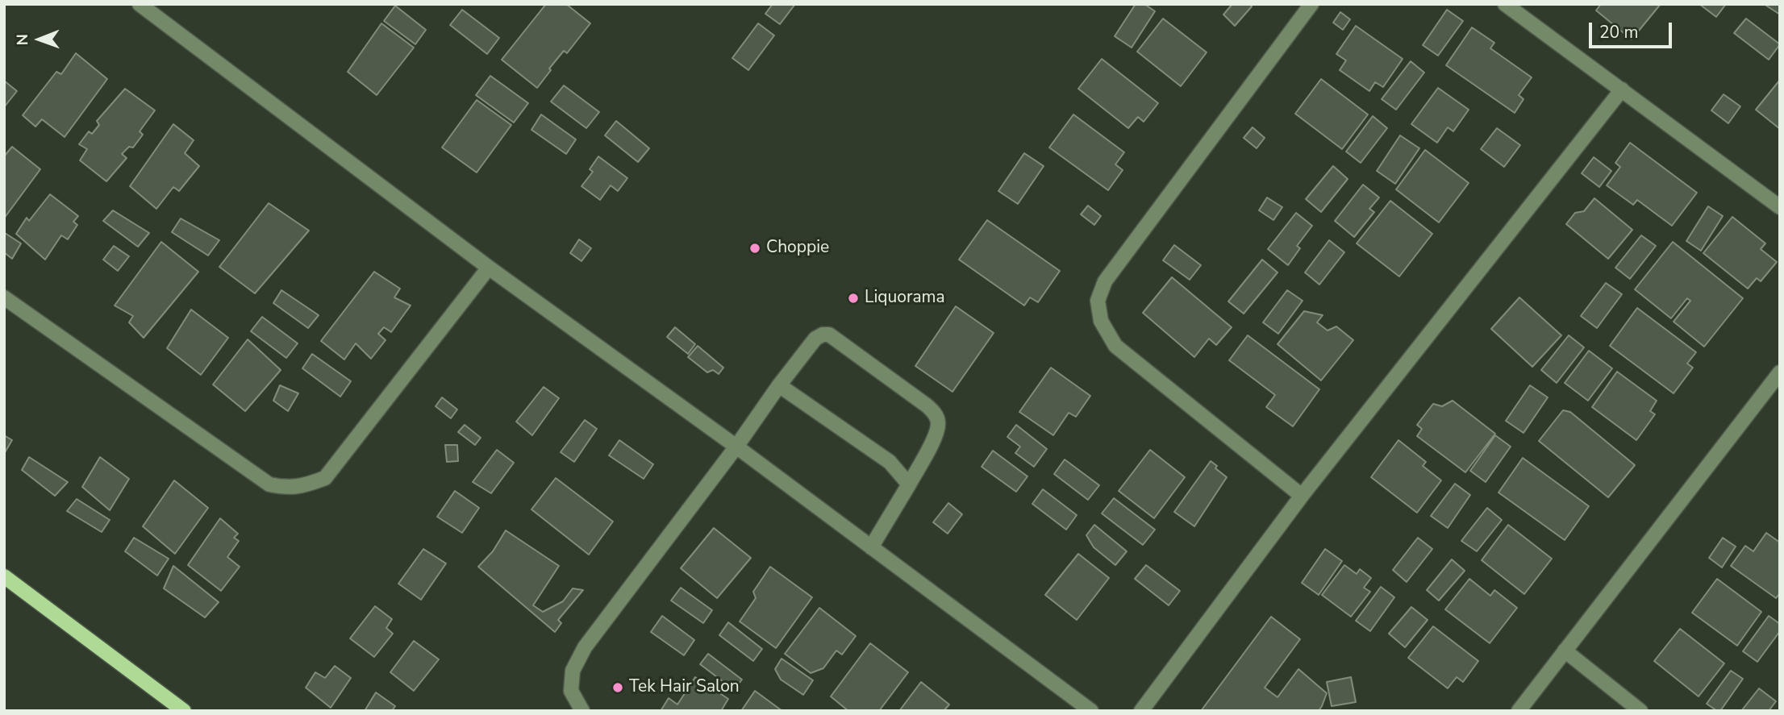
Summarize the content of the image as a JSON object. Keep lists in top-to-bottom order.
{
  "places": ["Choppie", "Liquorama", "Tek Hair Salon"],
  "scale_bar": "20 m",
  "north": "left"
}
